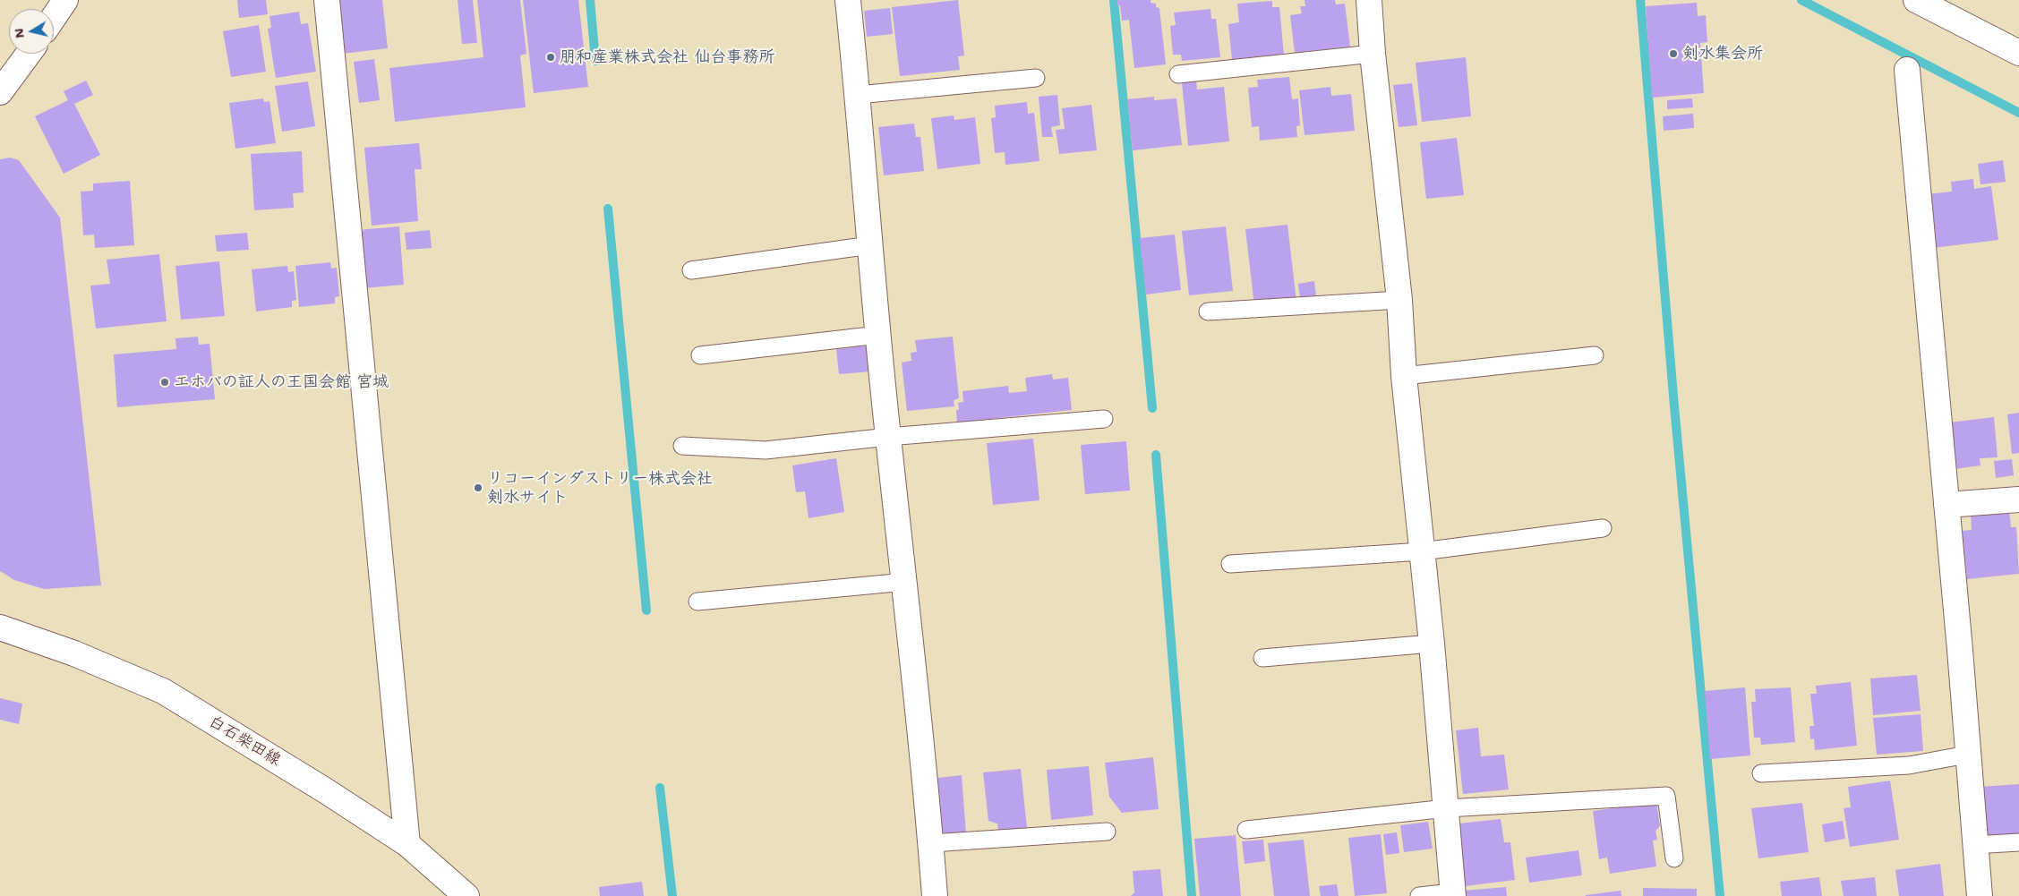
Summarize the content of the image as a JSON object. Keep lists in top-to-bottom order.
{
  "streets": {
    "main road": ["白石柴田線"]
  },
  "places": [
    "剣水集会所",
    "朋和産業株式会社 仙台事務所",
    "エホバの証人の王国会館 宮城",
    "リコーインダストリー株式会社 剣水サイト"
  ],
  "north": "left"
}
